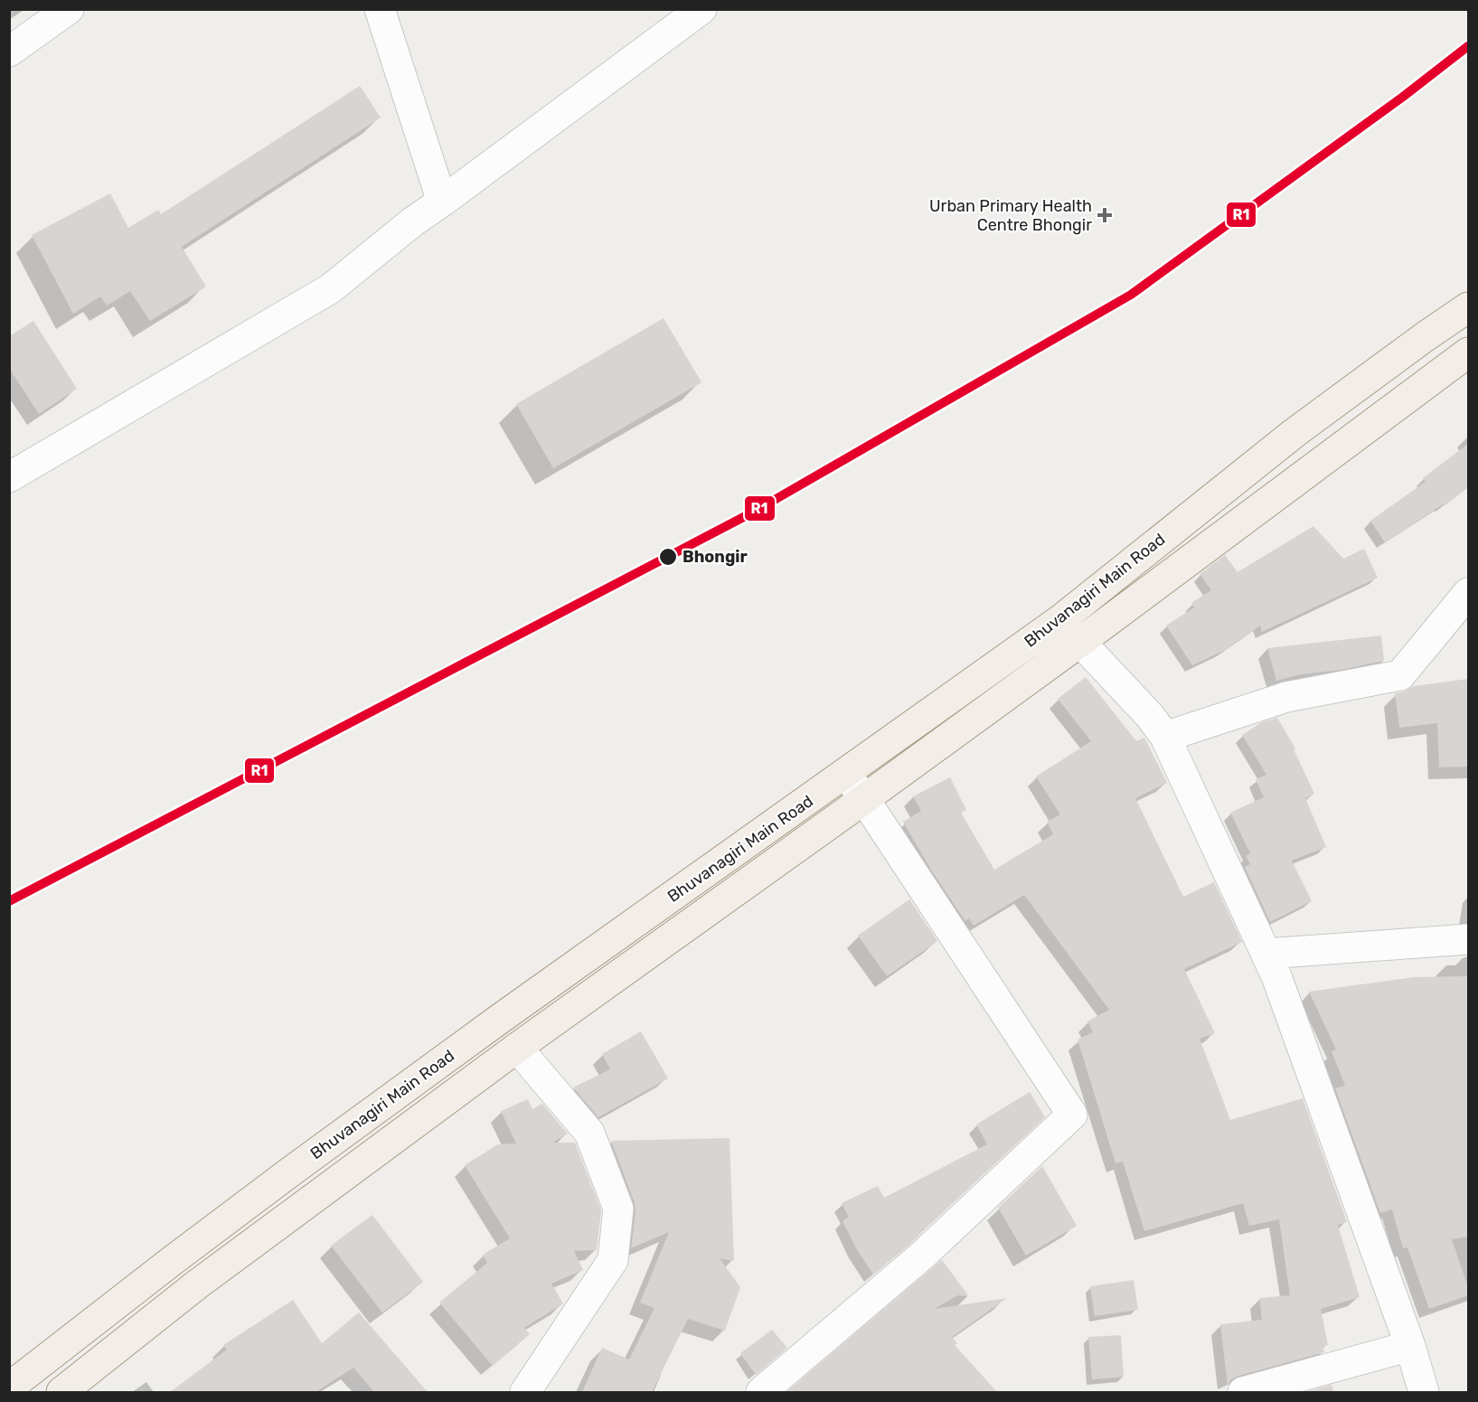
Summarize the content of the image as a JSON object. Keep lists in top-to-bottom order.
{
  "streets": {
    "main road": ["Bhuvanagiri Main Road"]
  },
  "places": {
    "health": ["Urban Primary Health Centre Bhongir"],
    "other": ["Bhongir"]
  },
  "lines": ["transit line R1"]
}
